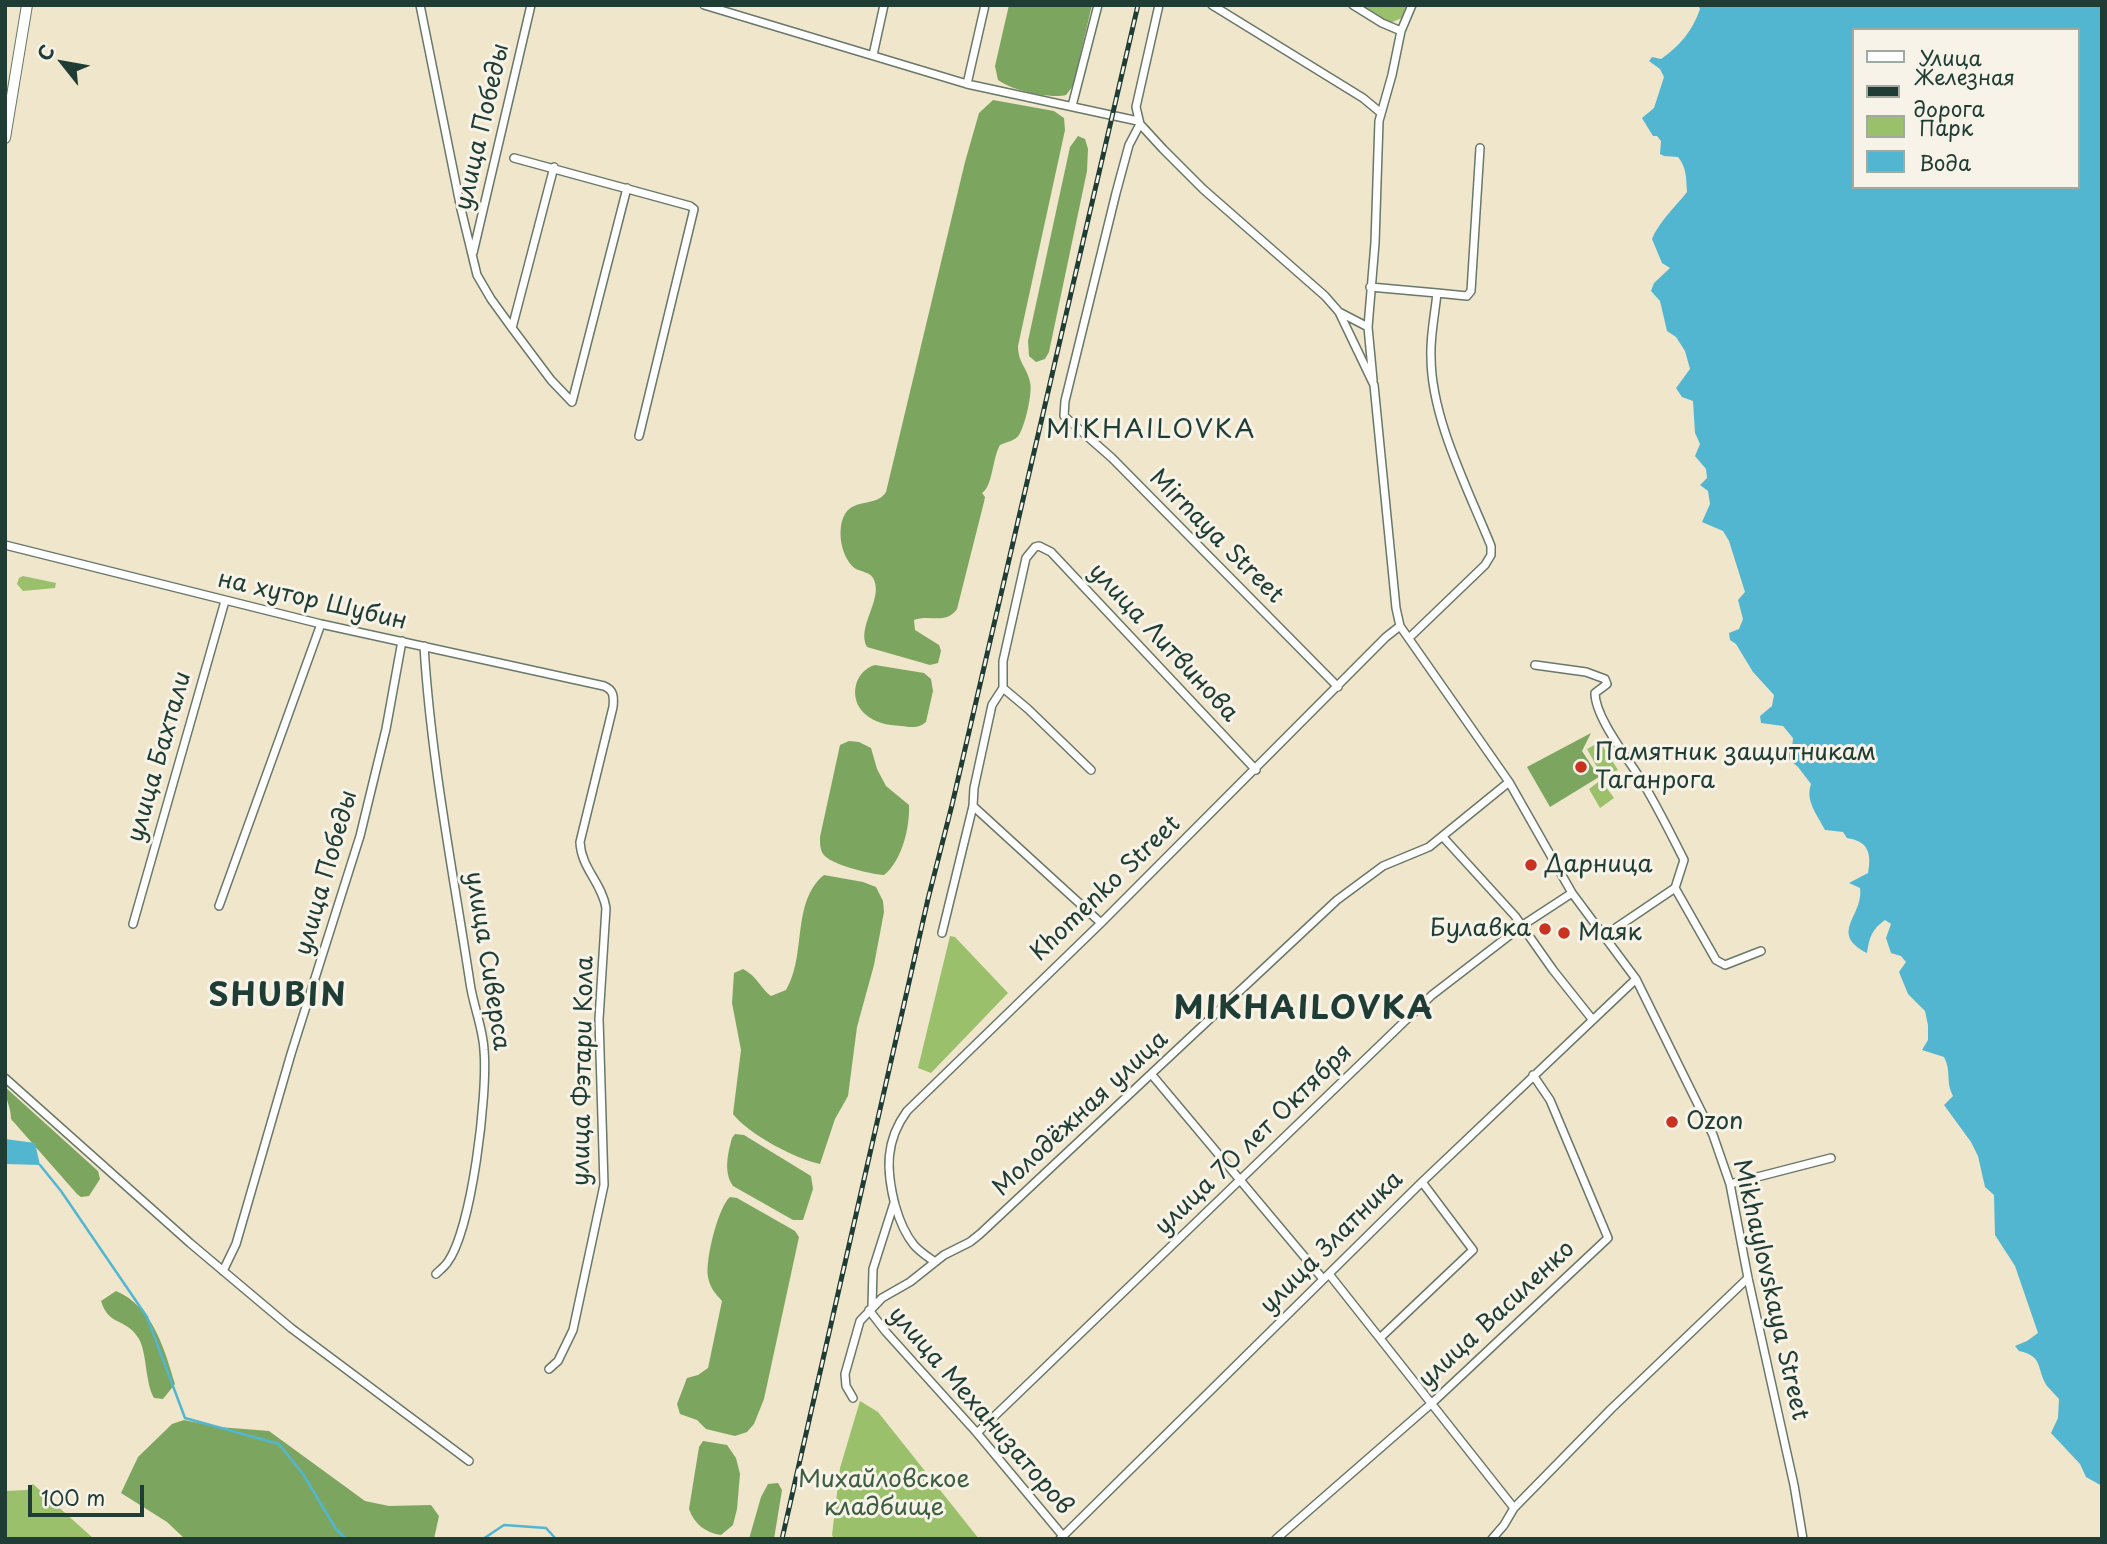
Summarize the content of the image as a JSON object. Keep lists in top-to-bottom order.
{
  "streets": {
    "street": [
      "улица Победы",
      "Mirnaya Street",
      "на хутор Шубин",
      "улица Литвинова",
      "улица Бахтали",
      "Khomenko Street",
      "улица Сиверса",
      "улица Фэтари Кола",
      "Молодёжная улица",
      "улица 70 лет Октября",
      "улица Златника",
      "Mikhaylovskaya Street",
      "улица Василенко",
      "улица Механизаторов"
    ]
  },
  "crossings": [
    ["улица Победы", "на хутор Шубин"],
    ["Mirnaya Street", "Khomenko Street"],
    ["Mirnaya Street", "Mikhaylovskaya Street"],
    ["на хутор Шубин", "улица Бахтали"],
    ["на хутор Шубин", "улица Сиверса"],
    ["на хутор Шубин", "улица Фэтари Кола"],
    ["улица Литвинова", "Khomenko Street"],
    ["Khomenko Street", "Молодёжная улица"],
    ["Khomenko Street", "Mikhaylovskaya Street"],
    ["Молодёжная улица", "Mikhaylovskaya Street"],
    ["Молодёжная улица", "улица Механизаторов"],
    ["улица 70 лет Октября", "Mikhaylovskaya Street"],
    ["улица 70 лет Октября", "улица Механизаторов"],
    ["улица Златника", "Mikhaylovskaya Street"],
    ["улица Златника", "улица Василенко"],
    ["улица Златника", "улица Механизаторов"]
  ],
  "districts": ["MIKHAILOVKA", "SHUBIN", "MIKHAILOVKA"],
  "parks": ["Михайловское кладбище"],
  "places": [
    "Памятник защитникам Таганрога",
    "Дарница",
    "Булавка",
    "Маяк",
    "Ozon"
  ],
  "legend": [
    "Улица",
    "Железная дорога",
    "Парк",
    "Вода"
  ],
  "scale_bar": "100 m",
  "north": "top left"
}
